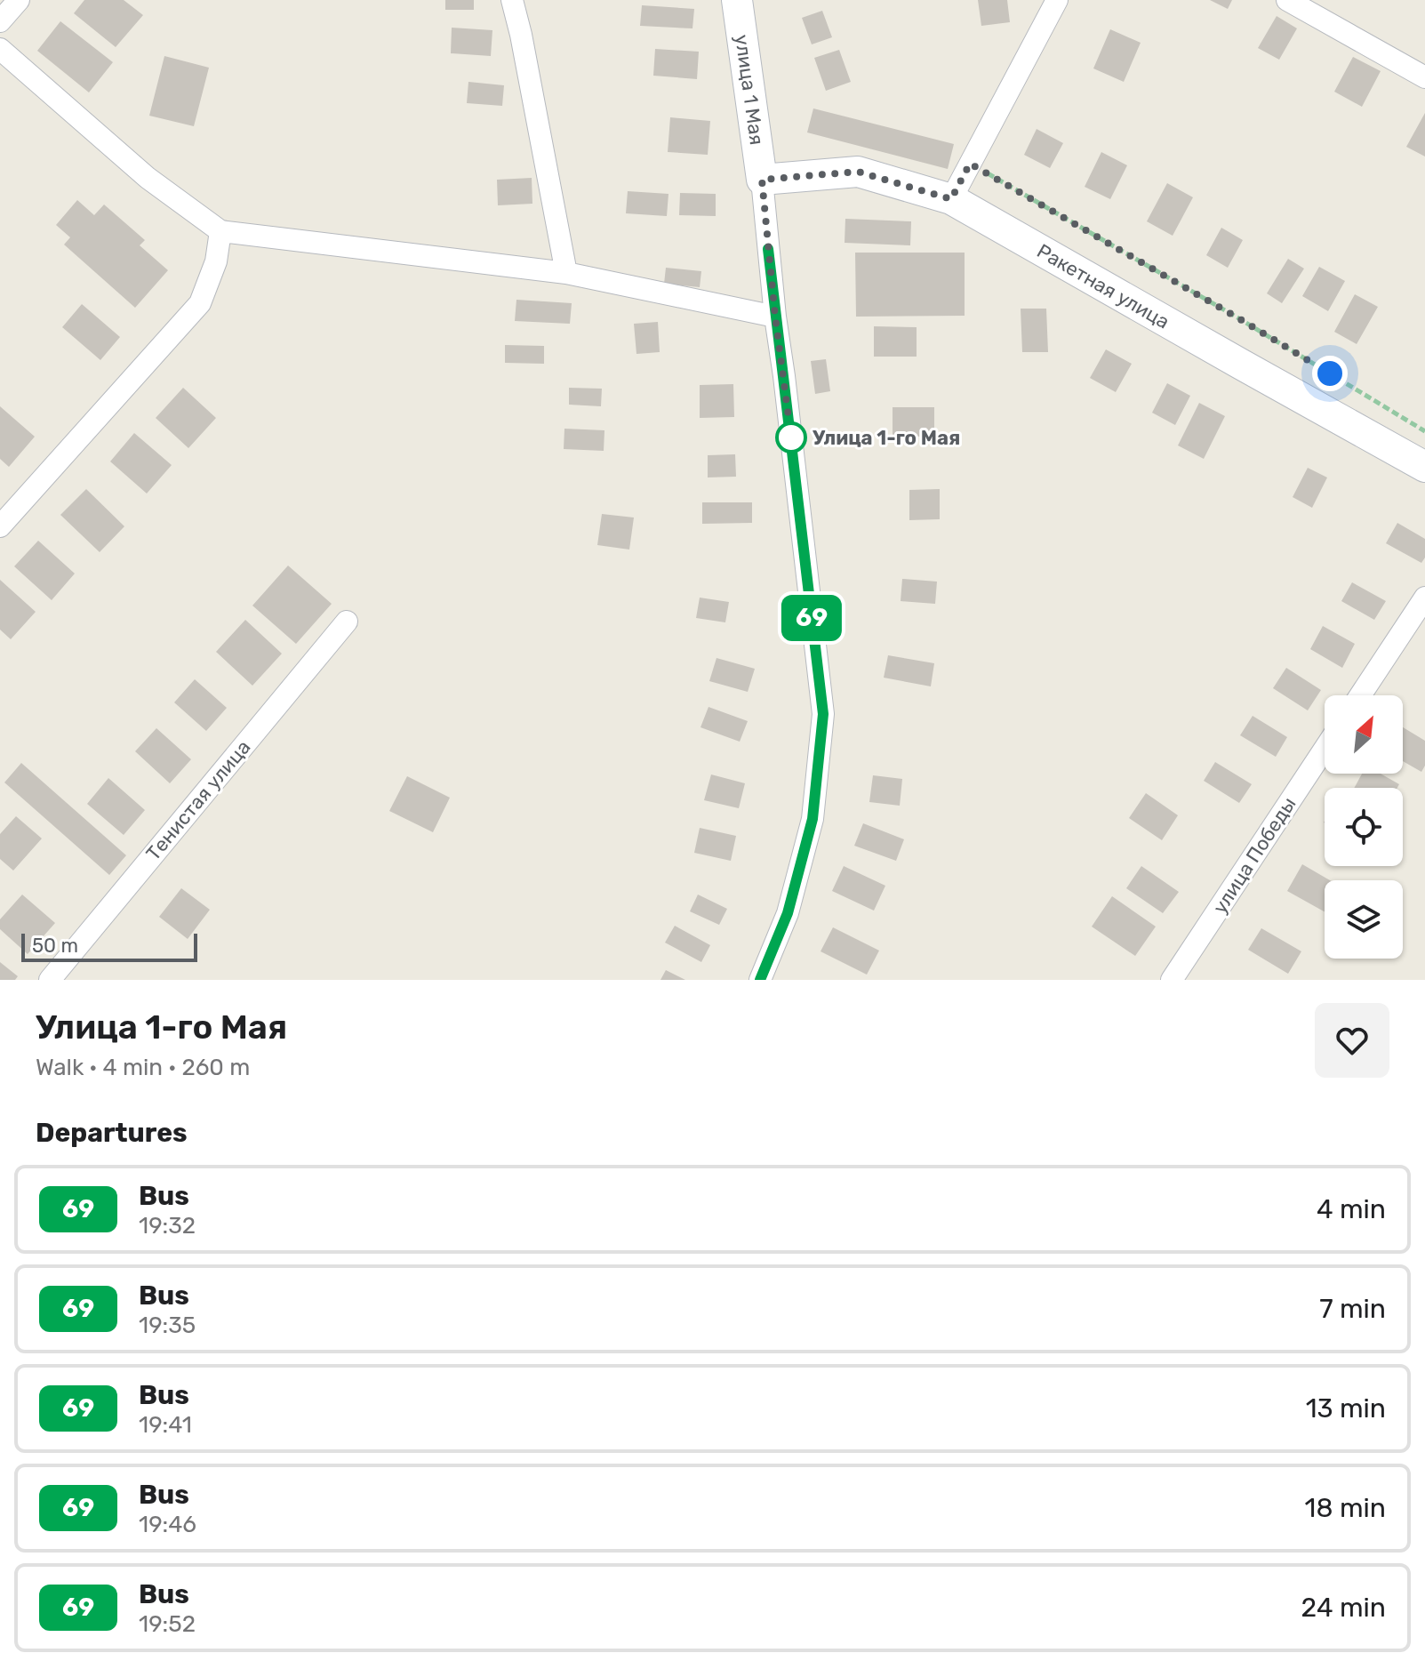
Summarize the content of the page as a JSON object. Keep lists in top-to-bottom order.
{
  "streets": {
    "main road": ["улица 1 Мая", "Ракетная улица"],
    "street": ["Тенистая улица", "улица Победы"]
  },
  "crossings": [
    ["улица 1 Мая", "Ракетная улица"]
  ],
  "places": ["Улица 1-го Мая"],
  "lines": ["bus line 69"],
  "scale_bar": "50 m",
  "north": "top right",
  "page": {
    "on_map": "69",
    "scale": "50 m",
    "heading": [
      ["Улица 1-го Мая", "Walk · 4 min · 260 m"],
      "Departures"
    ],
    "list": [
      {
        "mark": "69",
        "name": "Bus",
        "note": "19:32",
        "value": "4 min"
      },
      {
        "mark": "69",
        "name": "Bus",
        "note": "19:35",
        "value": "7 min"
      },
      {
        "mark": "69",
        "name": "Bus",
        "note": "19:41",
        "value": "13 min"
      },
      {
        "mark": "69",
        "name": "Bus",
        "note": "19:46",
        "value": "18 min"
      },
      {
        "mark": "69",
        "name": "Bus",
        "note": "19:52",
        "value": "24 min"
      }
    ]
  }
}
